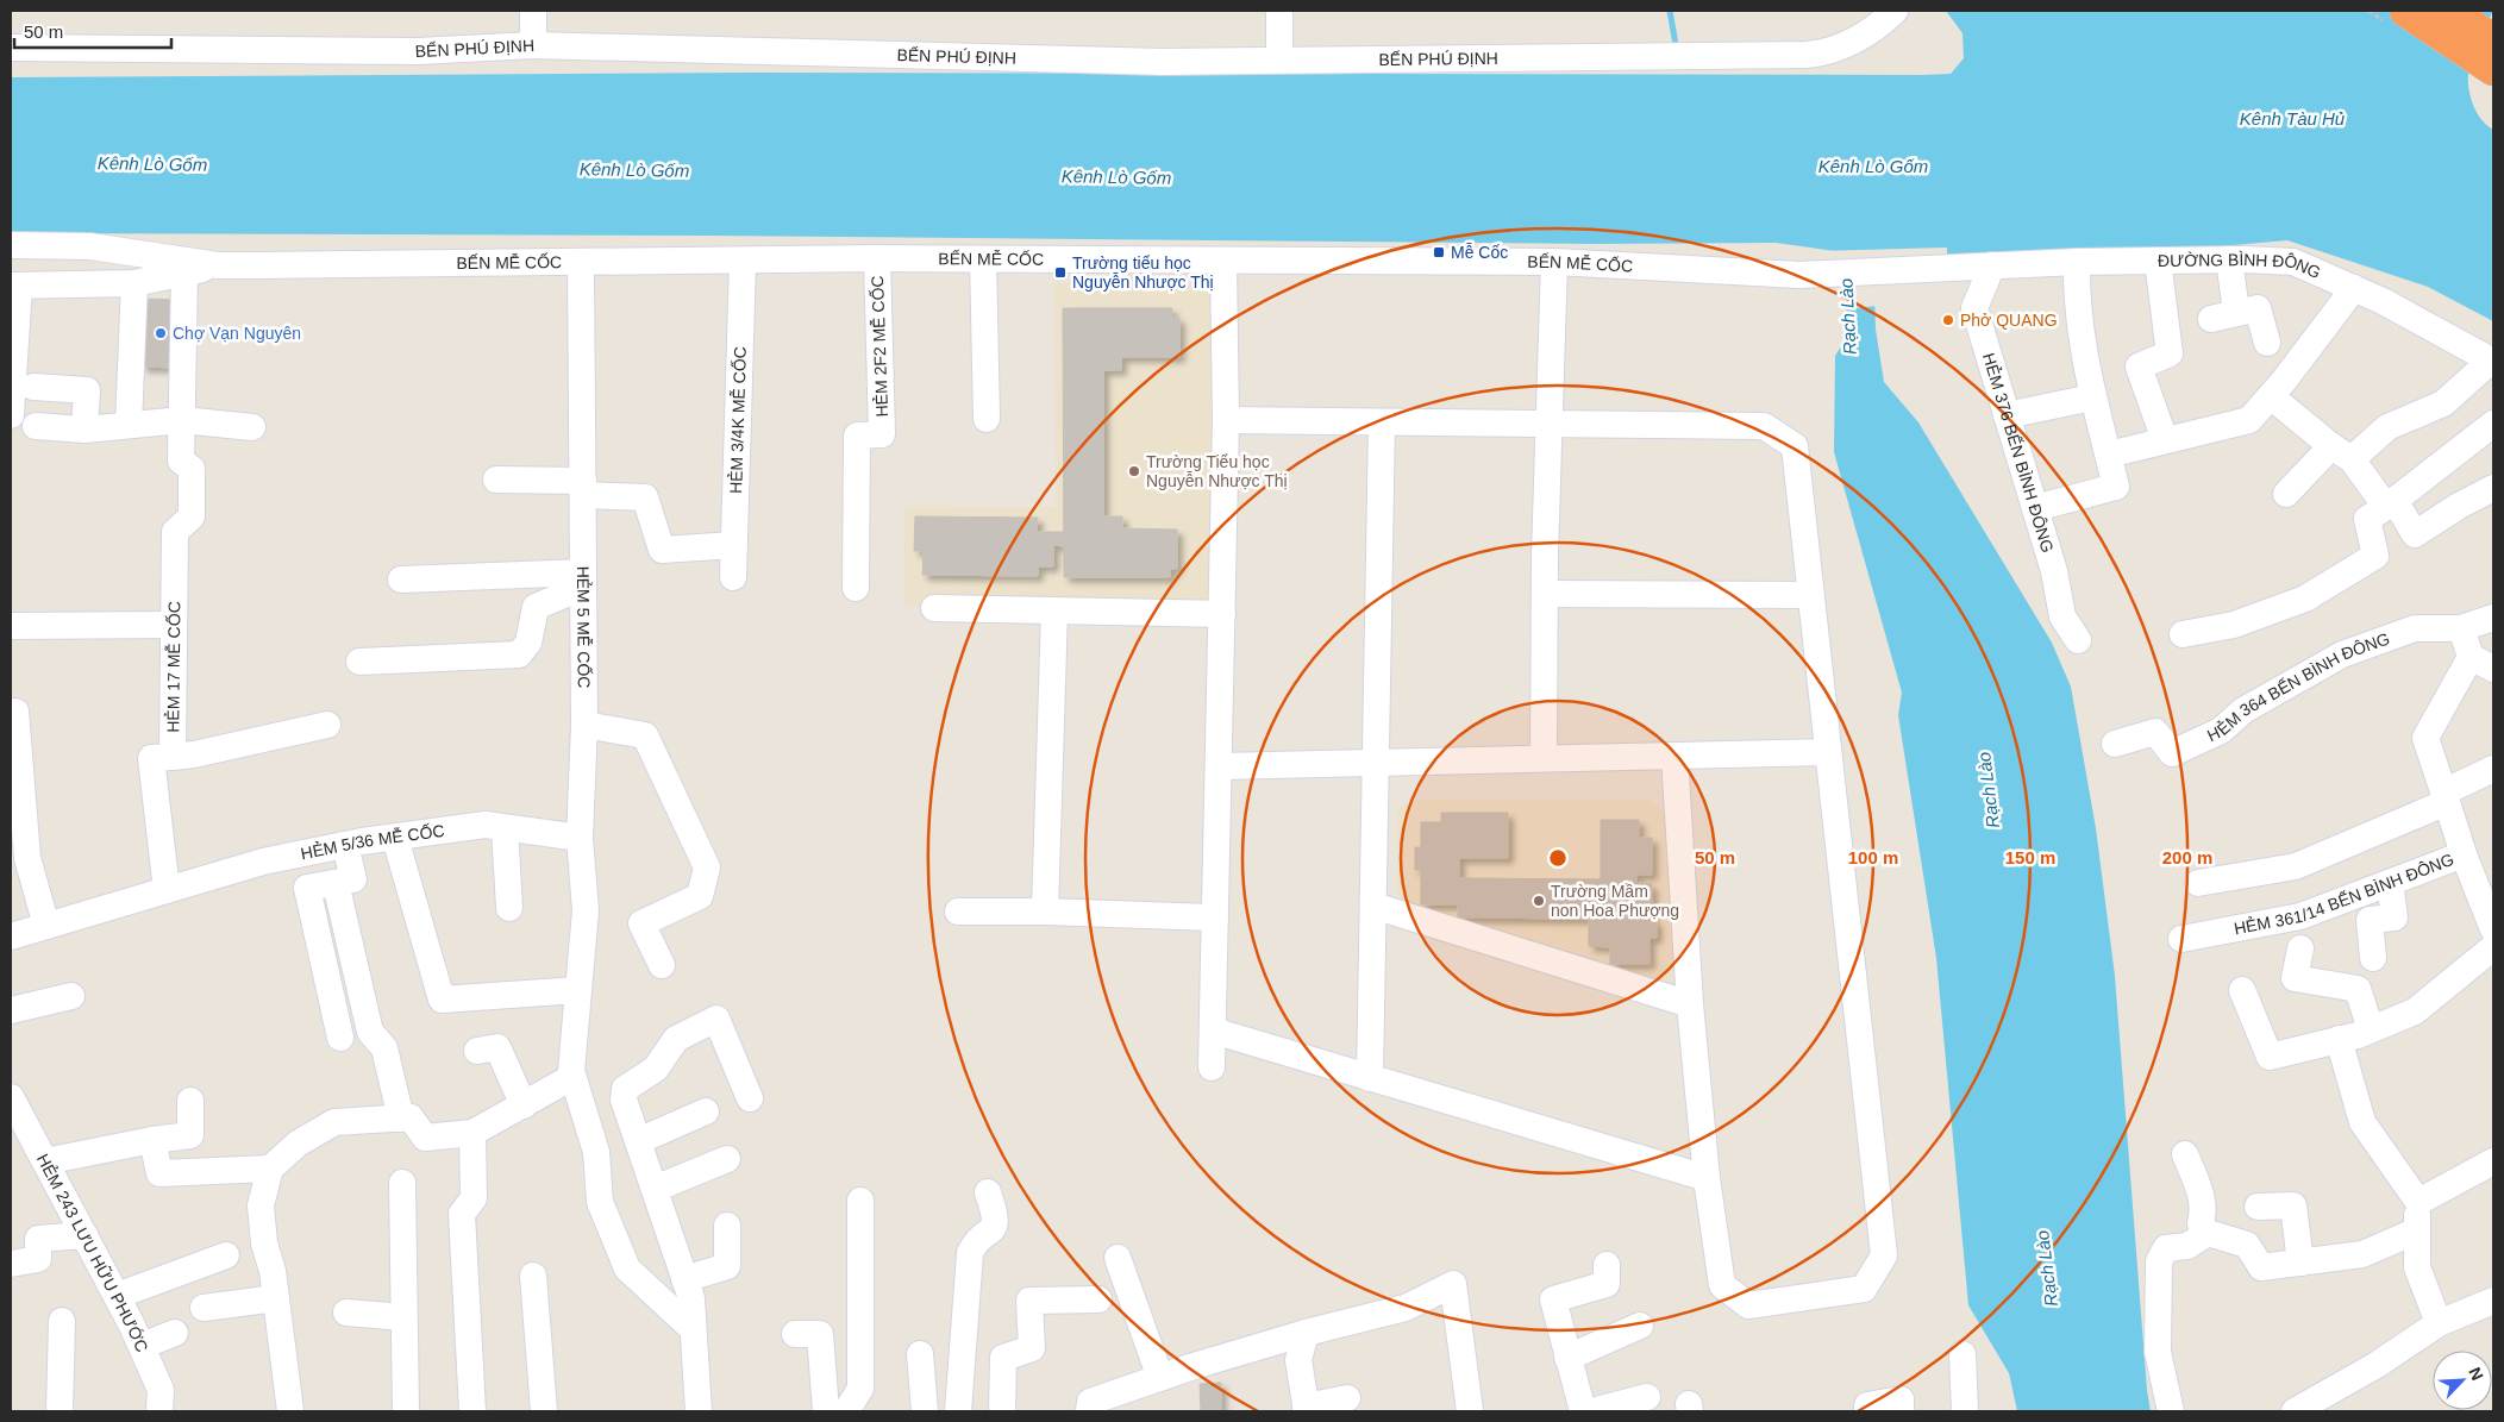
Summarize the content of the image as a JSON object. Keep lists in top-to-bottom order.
{
  "streets": {
    "street": [
      "BẾN PHÚ ĐỊNH",
      "BẾN MỄ CỐC",
      "ĐƯỜNG BÌNH ĐÔNG",
      "HẺM 2F2 MỄ CỐC",
      "HẺM 3/4K MỄ CỐC",
      "HẺM 376 BẾN BÌNH ĐÔNG",
      "HẺM 5 MỄ CỐC",
      "HẺM 17 MỄ CỐC",
      "HẺM 364 BẾN BÌNH ĐÔNG",
      "HẺM 5/36 MỄ CỐC",
      "HẺM 361/14 BẾN BÌNH ĐÔNG",
      "HẺM 243 LƯU HỮU PHƯỚC"
    ]
  },
  "crossings": [
    ["BẾN MỄ CỐC", "ĐƯỜNG BÌNH ĐÔNG"],
    ["BẾN MỄ CỐC", "HẺM 2F2 MỄ CỐC"],
    ["BẾN MỄ CỐC", "HẺM 3/4K MỄ CỐC"],
    ["BẾN MỄ CỐC", "HẺM 5 MỄ CỐC"],
    ["BẾN MỄ CỐC", "HẺM 17 MỄ CỐC"],
    ["ĐƯỜNG BÌNH ĐÔNG", "HẺM 376 BẾN BÌNH ĐÔNG"],
    ["HẺM 5 MỄ CỐC", "HẺM 5/36 MỄ CỐC"]
  ],
  "water": ["Kênh Tàu Hủ", "Kênh Lò Gốm", "Rạch Lào"],
  "places": {
    "transit": ["Mễ Cốc", "Trường tiểu học Nguyễn Nhược Thị"],
    "other": [
      "Phở QUANG",
      "Chợ Vạn Nguyên",
      "Trường Tiểu học Nguyễn Nhược Thị",
      "Trường Mầm non Hoa Phượng"
    ]
  },
  "scale_bar": "50 m",
  "north": "top right",
  "rings": [
    "50 m",
    "100 m",
    "150 m",
    "200 m"
  ]
}
